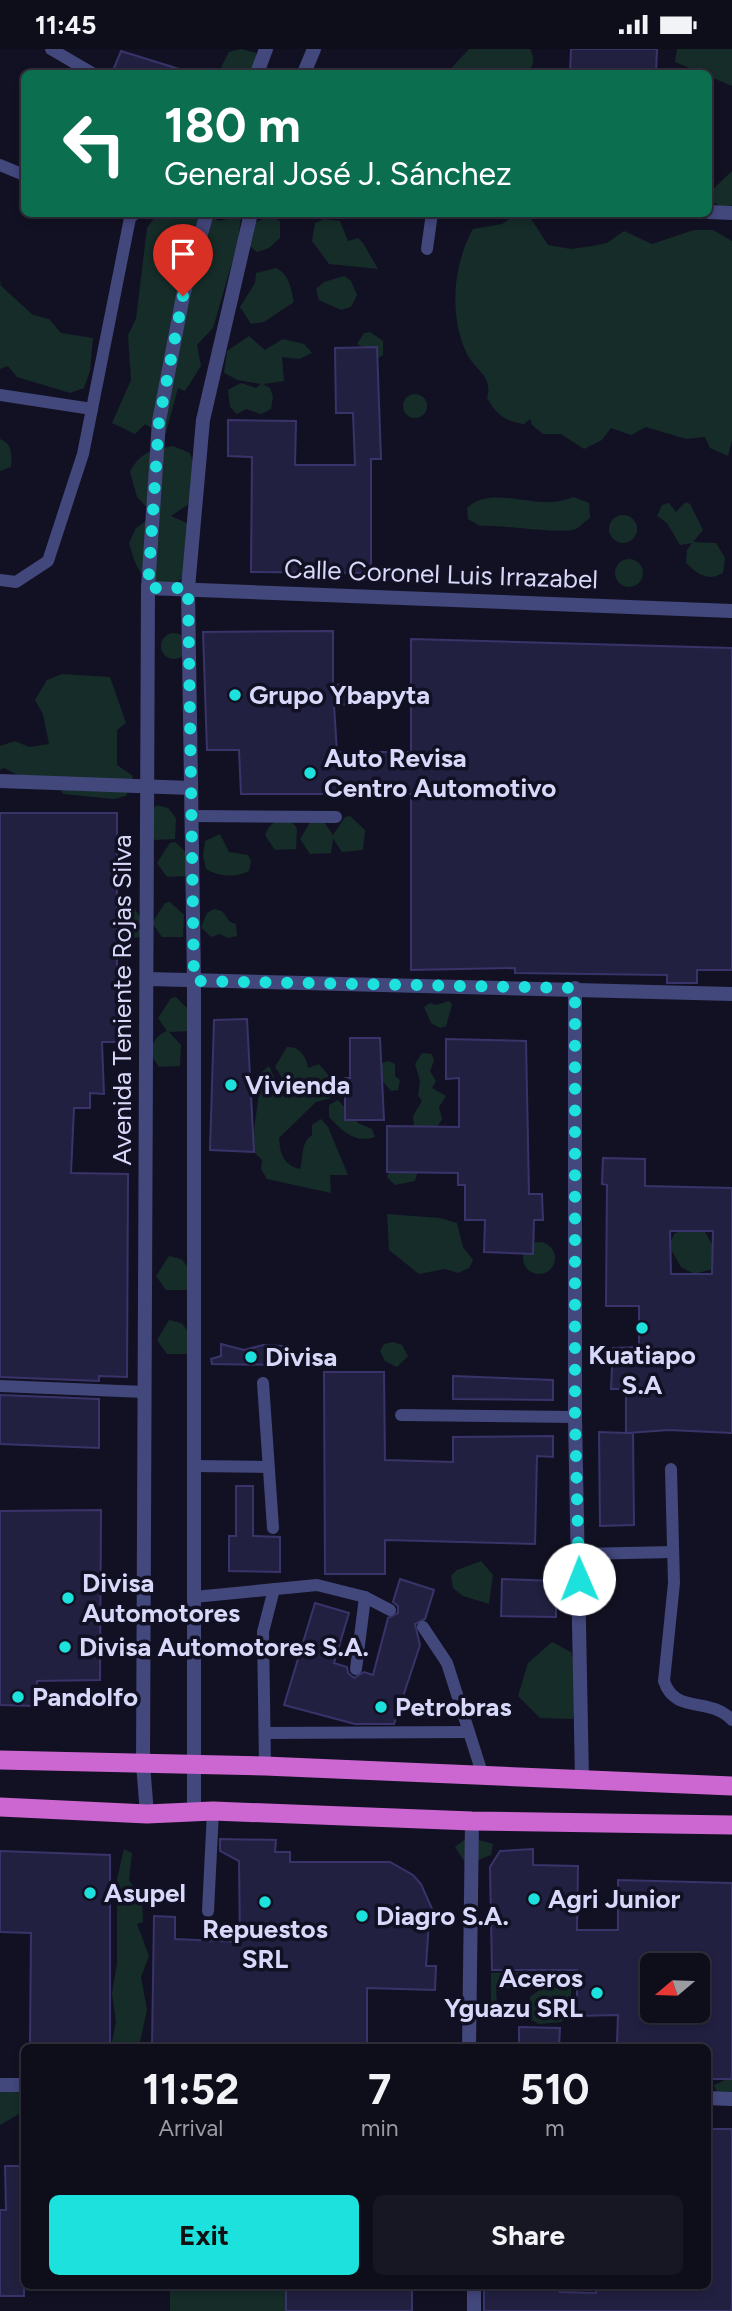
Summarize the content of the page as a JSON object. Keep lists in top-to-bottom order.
{
  "streets": {
    "street": ["Calle Coronel Luis Irrazabel", "Avenida Teniente Rojas Silva"]
  },
  "crossings": [
    ["Calle Coronel Luis Irrazabel", "Avenida Teniente Rojas Silva"]
  ],
  "places": [
    "Grupo Ybapyta",
    "Auto Revisa Centro Automotivo",
    "Vivienda",
    "Kuatiapo S.A",
    "Divisa",
    "Divisa Automotores",
    "Divisa Automotores S.A.",
    "Pandolfo",
    "Petrobras",
    "Asupel",
    "Agri Junior",
    "Repuestos SRL",
    "Diagro S.A.",
    "Aceros Yguazu SRL"
  ],
  "north": "left",
  "page": {
    "status": "11:45",
    "turn": ["180 m", "General José J. Sánchez"],
    "eta": [
      "11:52",
      "Arrival",
      "7",
      "min",
      "510",
      "m"
    ],
    "buttons": ["Exit", "Share"]
  }
}
